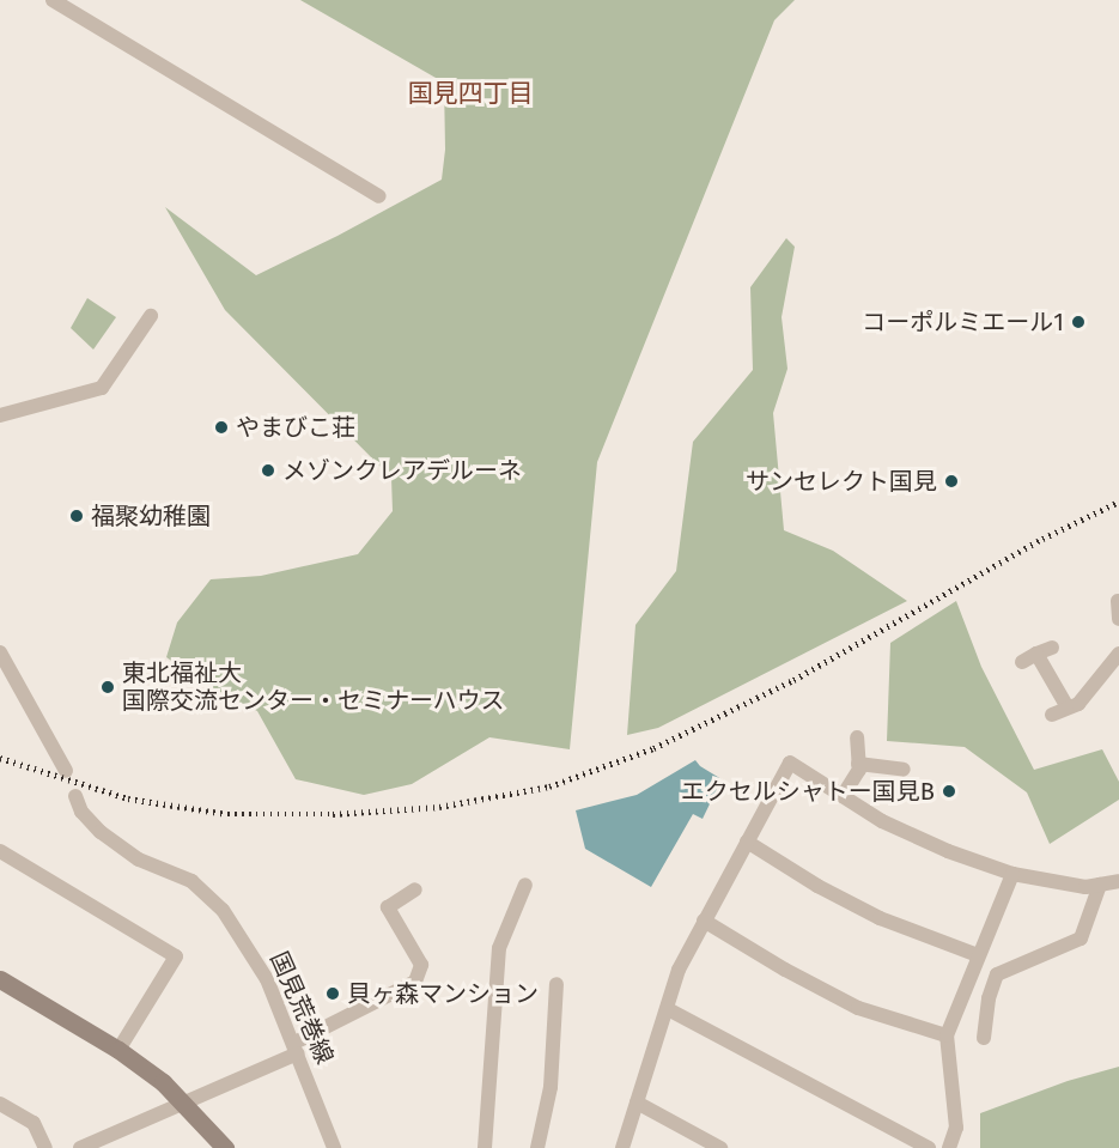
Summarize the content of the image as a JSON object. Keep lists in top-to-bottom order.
{
  "streets": {
    "street": ["国見荒巻線"]
  },
  "districts": ["国見四丁目"],
  "places": [
    "コーポルミエール1",
    "やまびこ荘",
    "メゾンクレアデルーネ",
    "サンセレクト国見",
    "福聚幼稚園",
    "東北福祉大 国際交流センター・セミナーハウス",
    "エクセルシャトー国見B",
    "貝ヶ森マンション"
  ]
}
